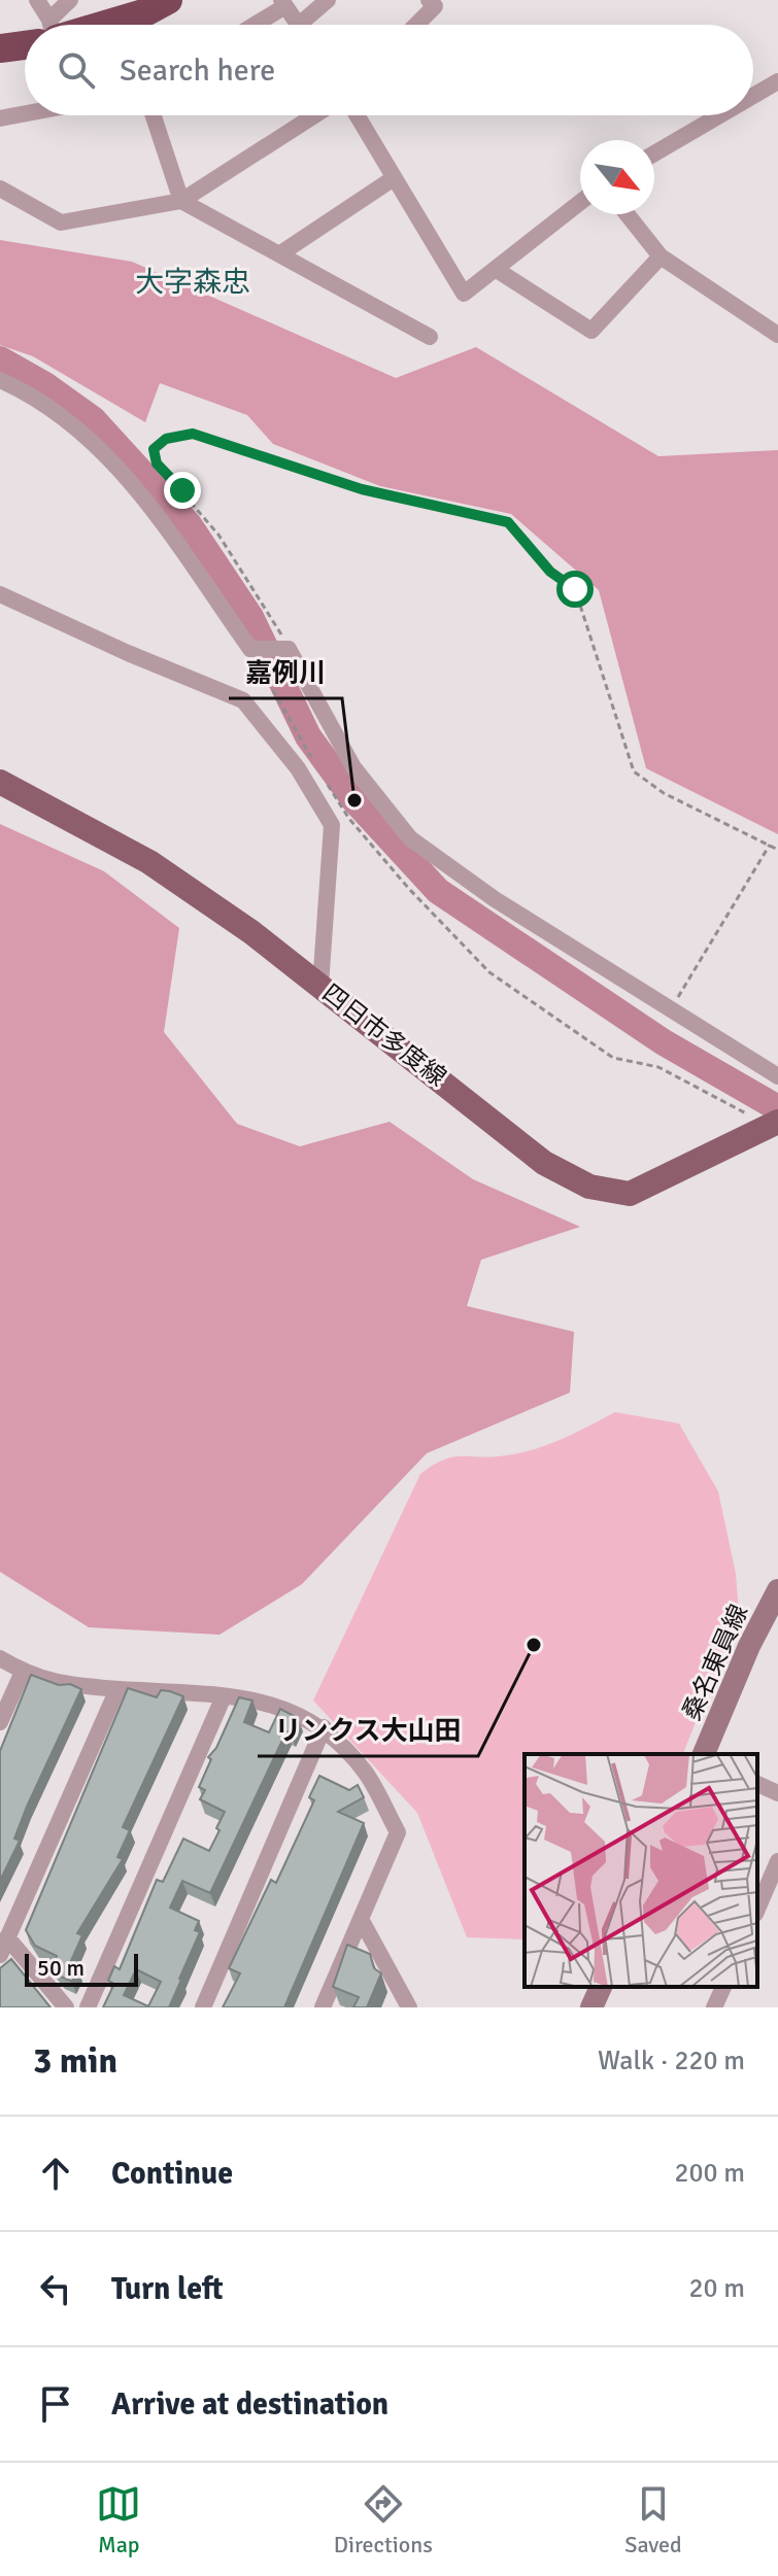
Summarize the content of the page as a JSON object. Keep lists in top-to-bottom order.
{
  "streets": {
    "main road": ["四日市多度線", "桑名東員線"]
  },
  "districts": ["大字森忠"],
  "places": ["嘉例川", "リンクス大山田"],
  "scale_bar": "50 m",
  "north": "bottom right",
  "page": {
    "search": "Search here",
    "scale": "50 m",
    "heading": ["3 min", "Walk · 220 m"],
    "list": [
      ["Continue", "200 m"],
      ["Turn left", "20 m"],
      "Arrive at destination"
    ],
    "nav": ["Map", "Directions", "Saved"]
  }
}
